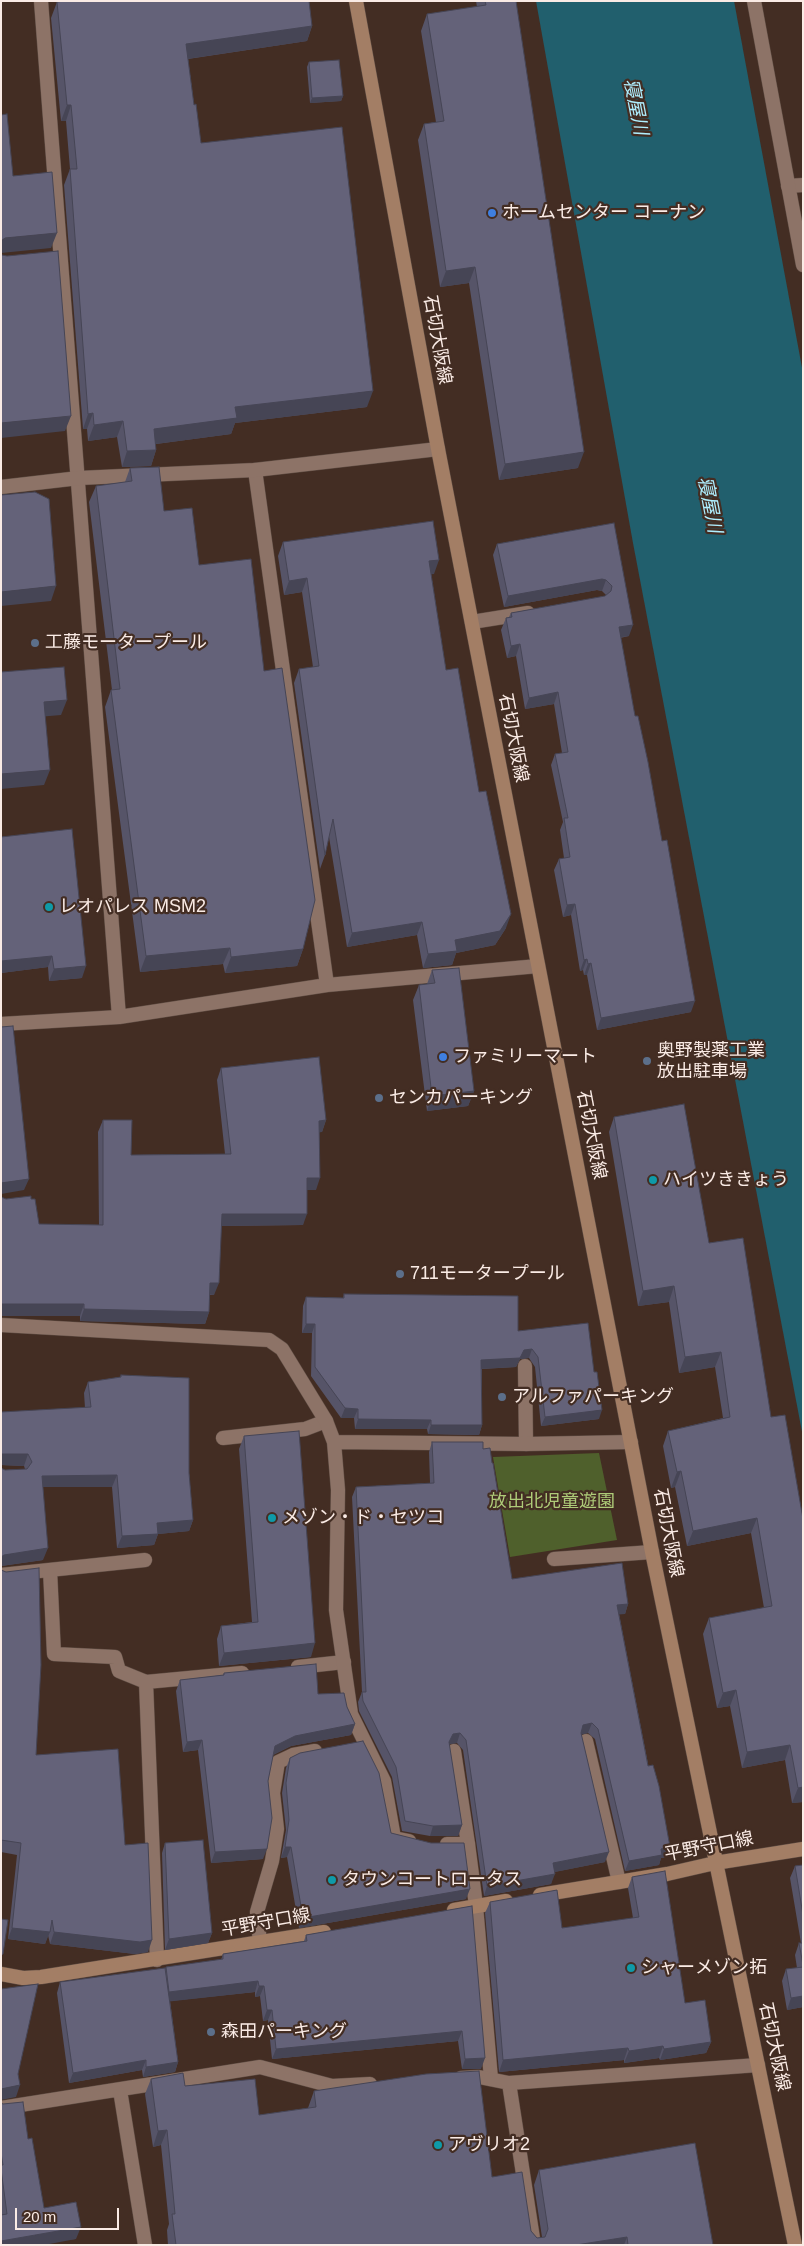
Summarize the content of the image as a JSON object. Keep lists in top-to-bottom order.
{
  "streets": {
    "main road": ["石切大阪線", "平野守口線"]
  },
  "crossings": [
    ["石切大阪線", "平野守口線"]
  ],
  "water": ["寝屋川"],
  "parks": ["放出北児童遊園"],
  "places": [
    "ホームセンター コーナン",
    "工藤モータープール",
    "レオパレス MSM2",
    "ファミリーマート",
    "奥野製薬工業 放出駐車場",
    "センカパーキング",
    "ハイツききょう",
    "711モータープール",
    "アルファパーキング",
    "メゾン・ド・セツコ",
    "タウンコートロータス",
    "シャーメゾン拓",
    "森田パーキング",
    "アヴリオ2"
  ],
  "scale_bar": "20 m"
}
